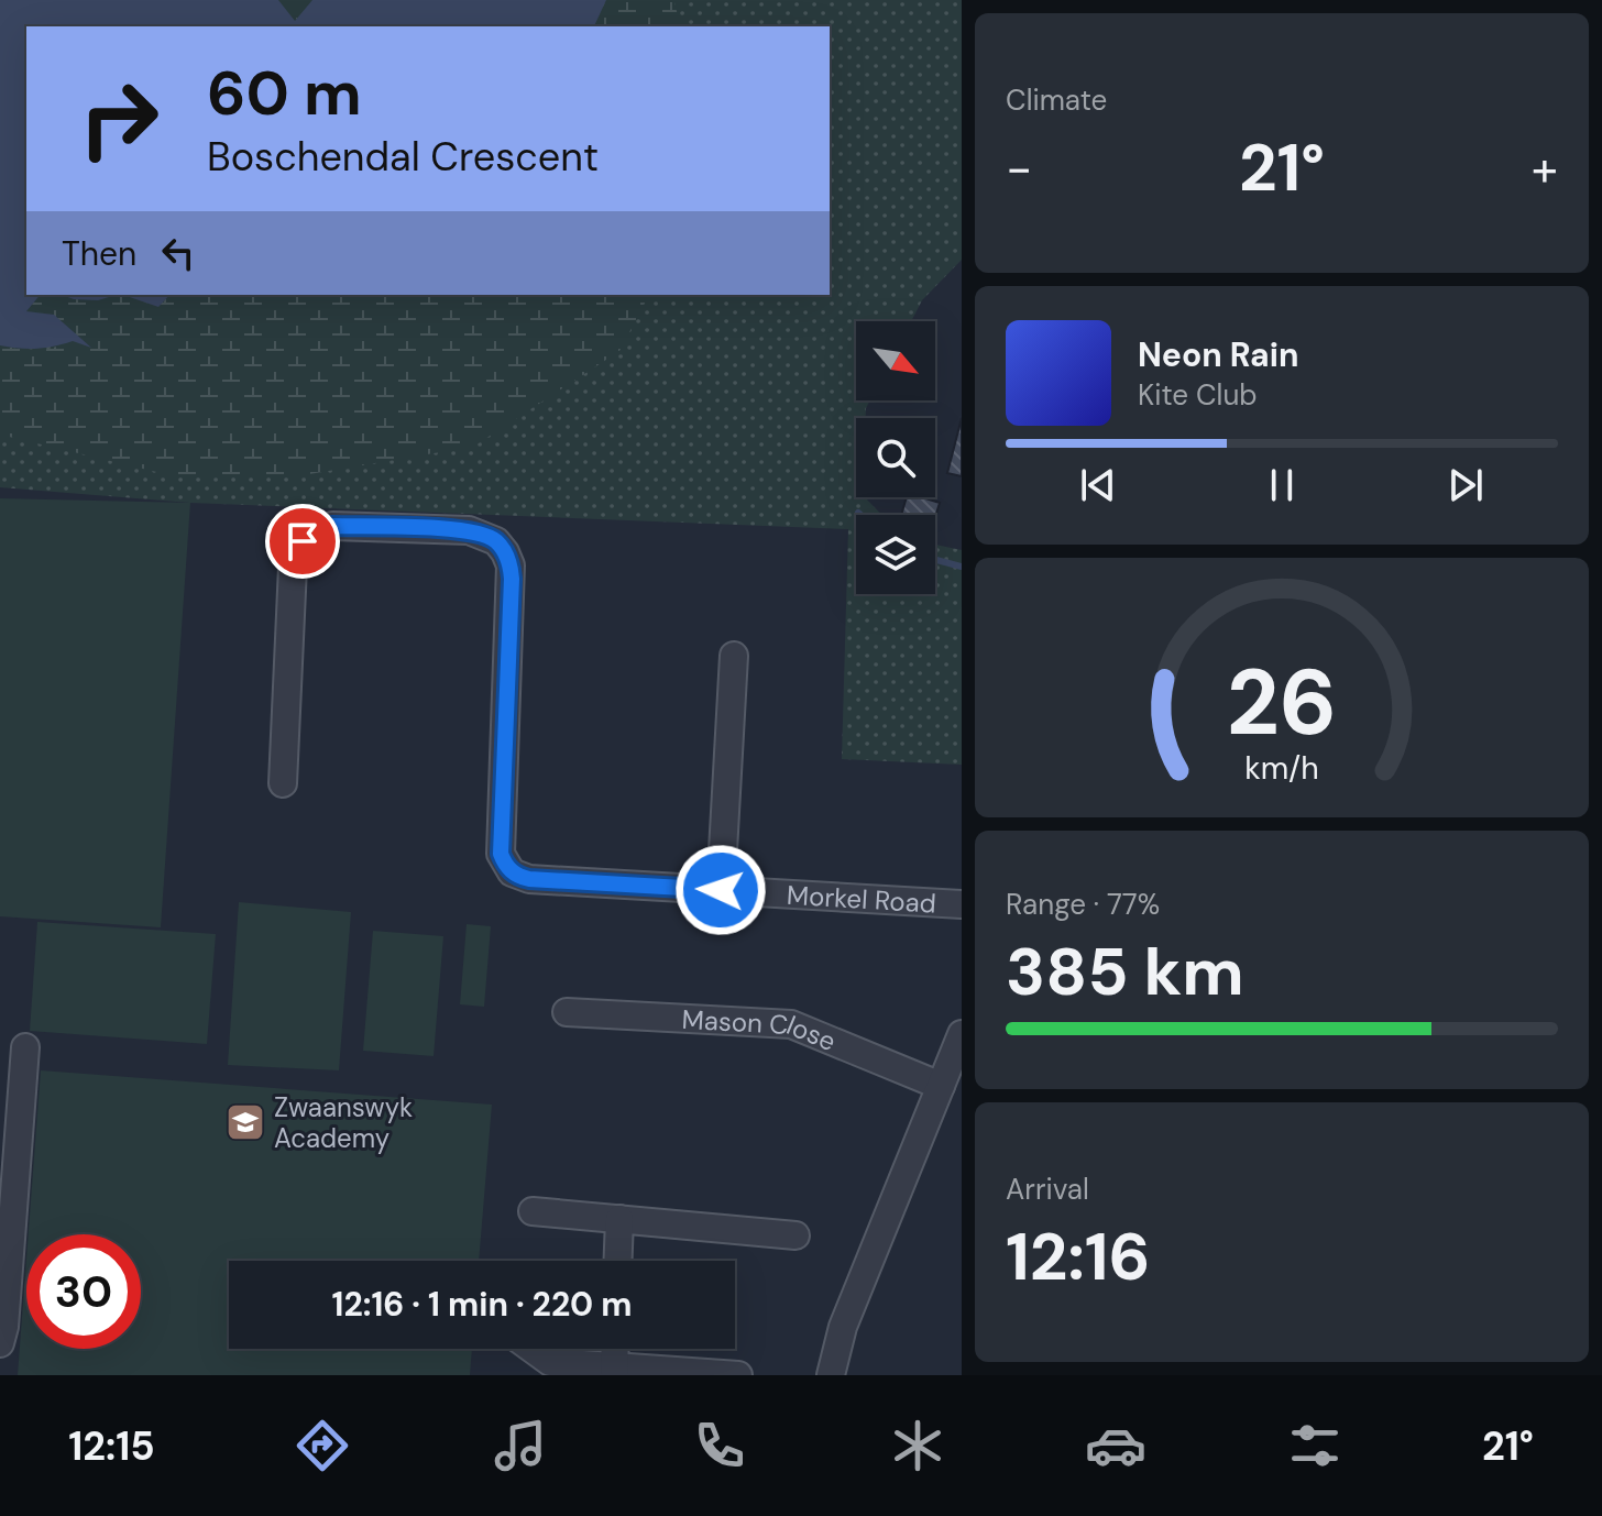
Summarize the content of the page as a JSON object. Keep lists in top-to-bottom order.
{
  "streets": {
    "street": ["Morkel Road", "Mason Close"]
  },
  "places": {
    "school or university": ["Zwaanswyk Academy"]
  },
  "north": "bottom right",
  "page": {
    "tile": [
      "Climate",
      ["Range · 77%", "385 km"],
      ["Arrival", "12:16"]
    ],
    "turn": ["60 m", "Boschendal Crescent"],
    "heat": ["−", "21°", "+"],
    "then": "Then",
    "song": ["Neon Rain", "Kite Club"],
    "limit": "30",
    "trip": "12:16 · 1 min · 220 m",
    "tabs": ["12:15", "21°"],
    "gauge": ["26", "km/h"]
  }
}
